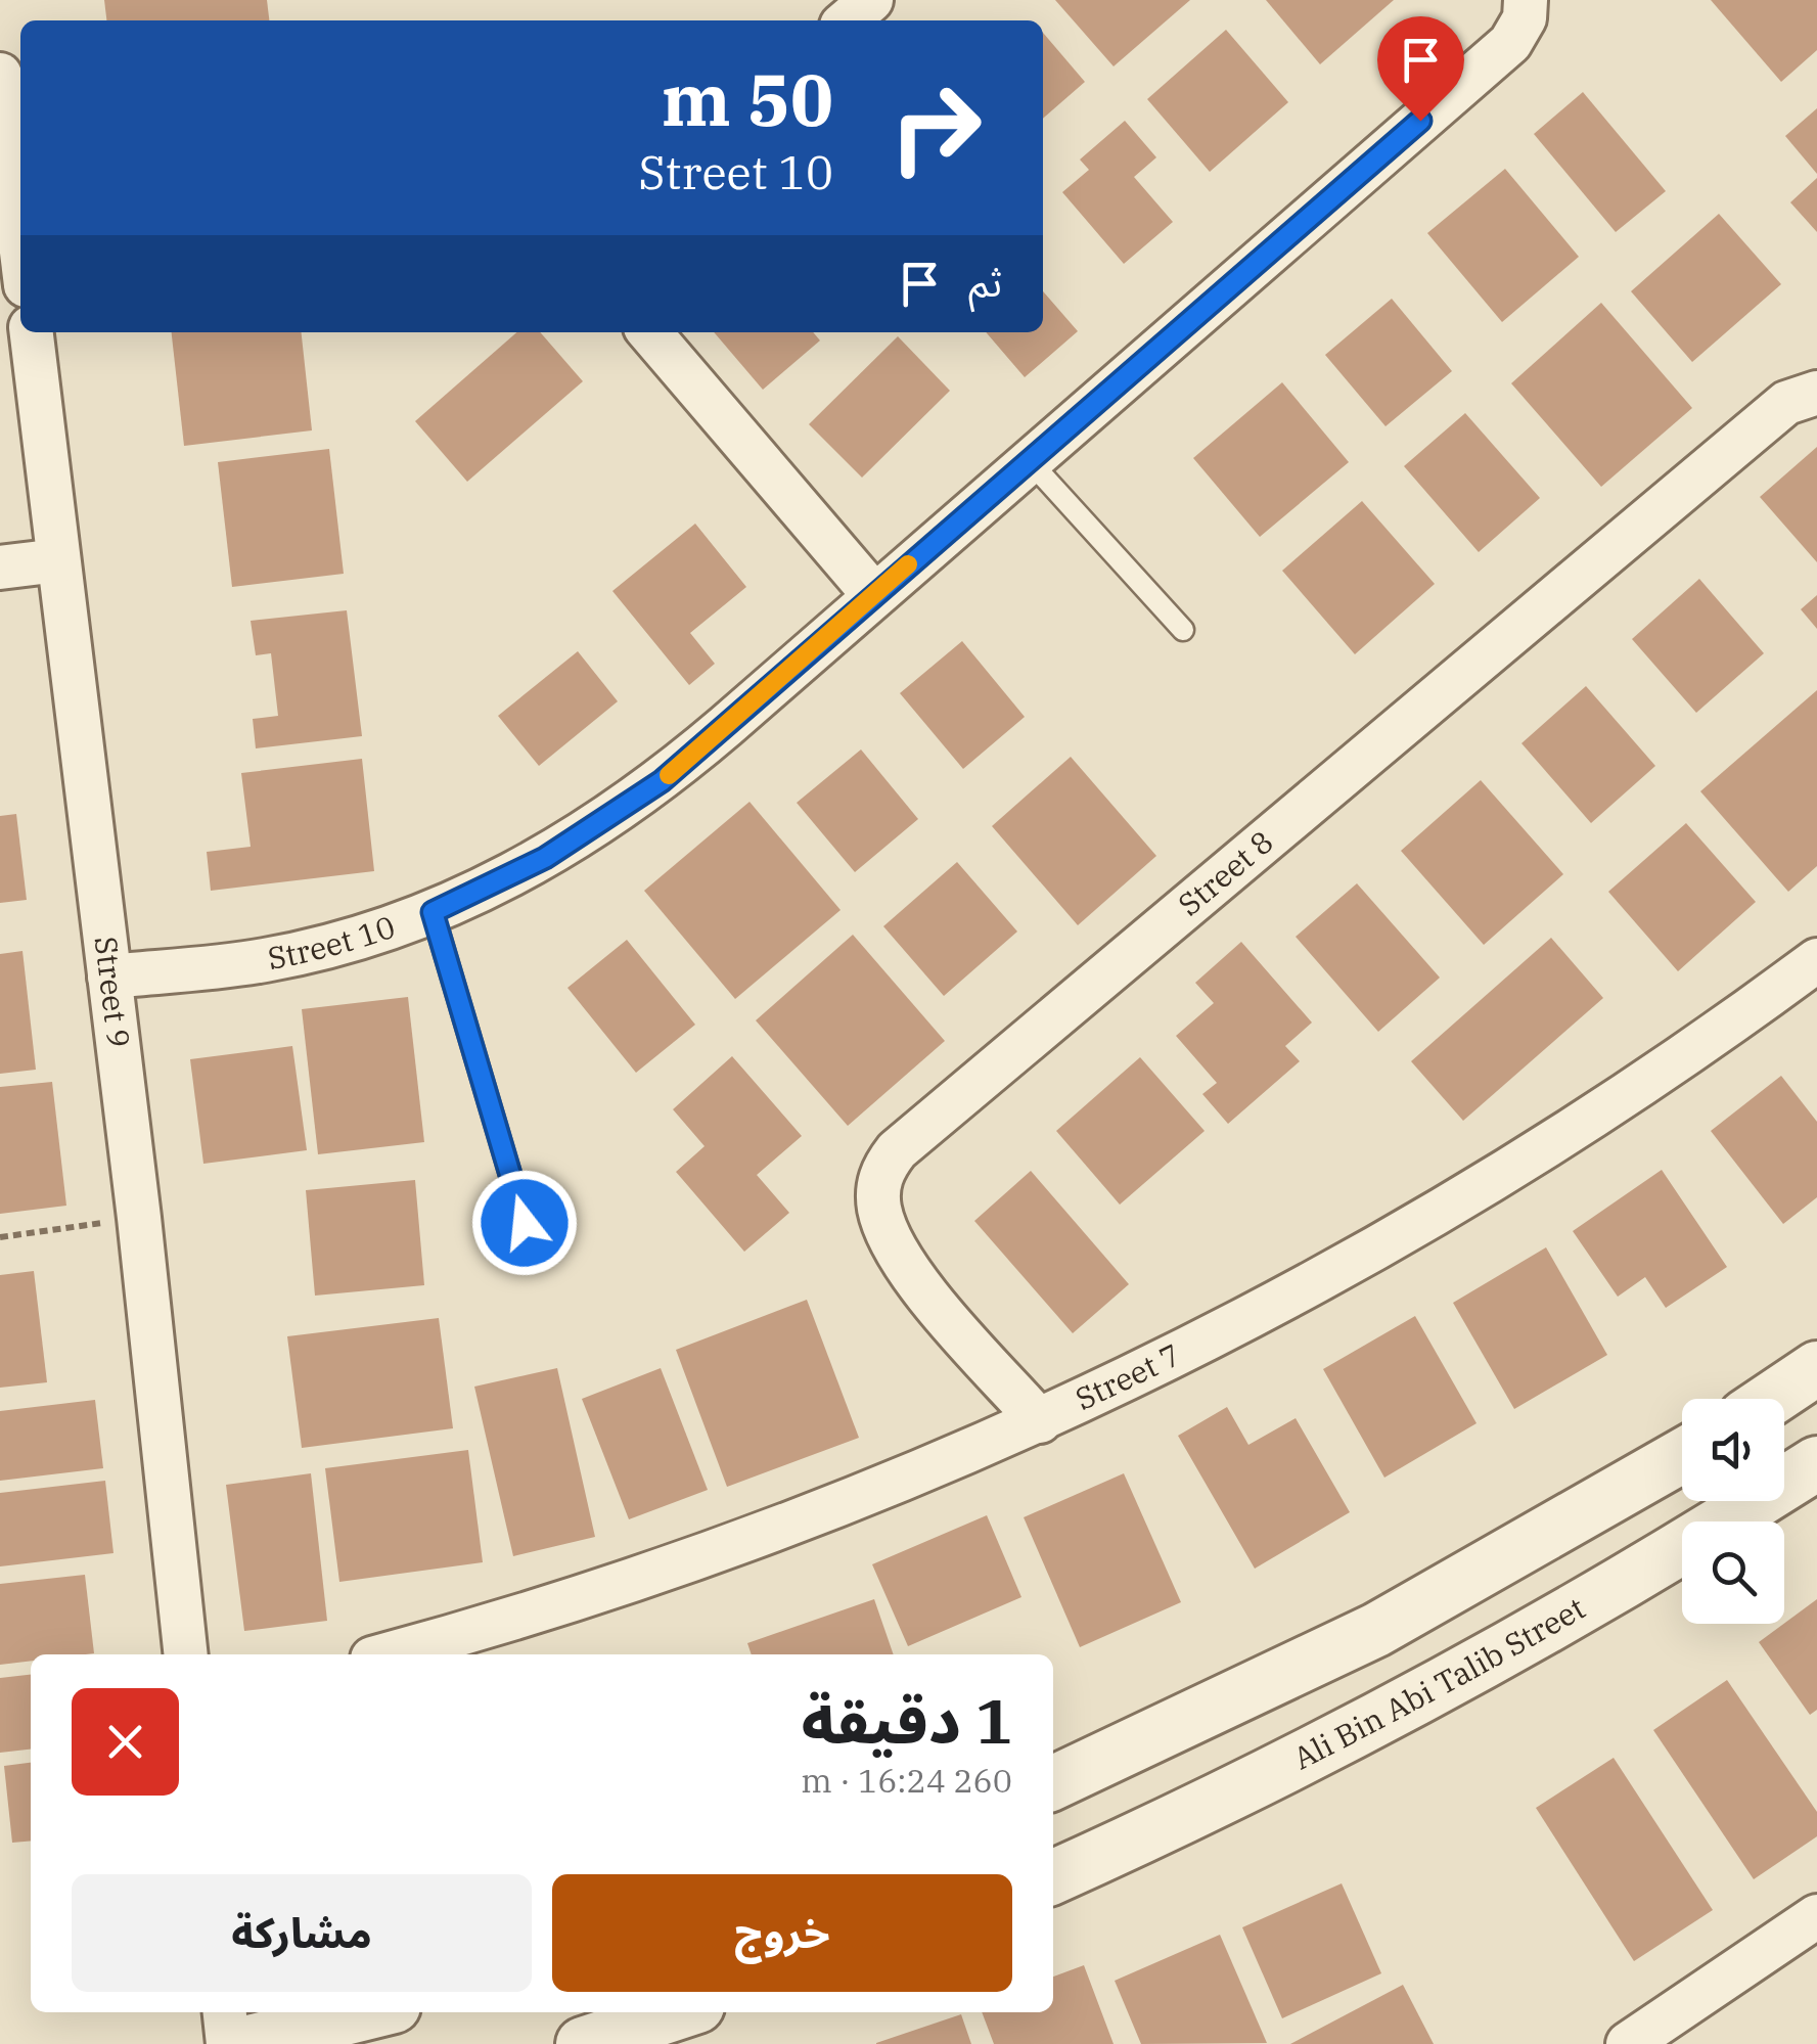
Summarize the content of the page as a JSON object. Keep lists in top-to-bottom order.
{
  "streets": {
    "street": [
      "Street 8",
      "Street 10",
      "Street 9",
      "Street 7",
      "Ali Bin Abi Talib Street"
    ]
  },
  "crossings": [
    ["Street 8", "Street 7"],
    ["Street 10", "Street 9"]
  ],
  "page": {
    "turn": ["50 m", "Street 10"],
    "then": "ثم",
    "heading": ["1 دقيقة", "260 m · 16:24"],
    "buttons": ["خروج", "مشاركة"]
  }
}
